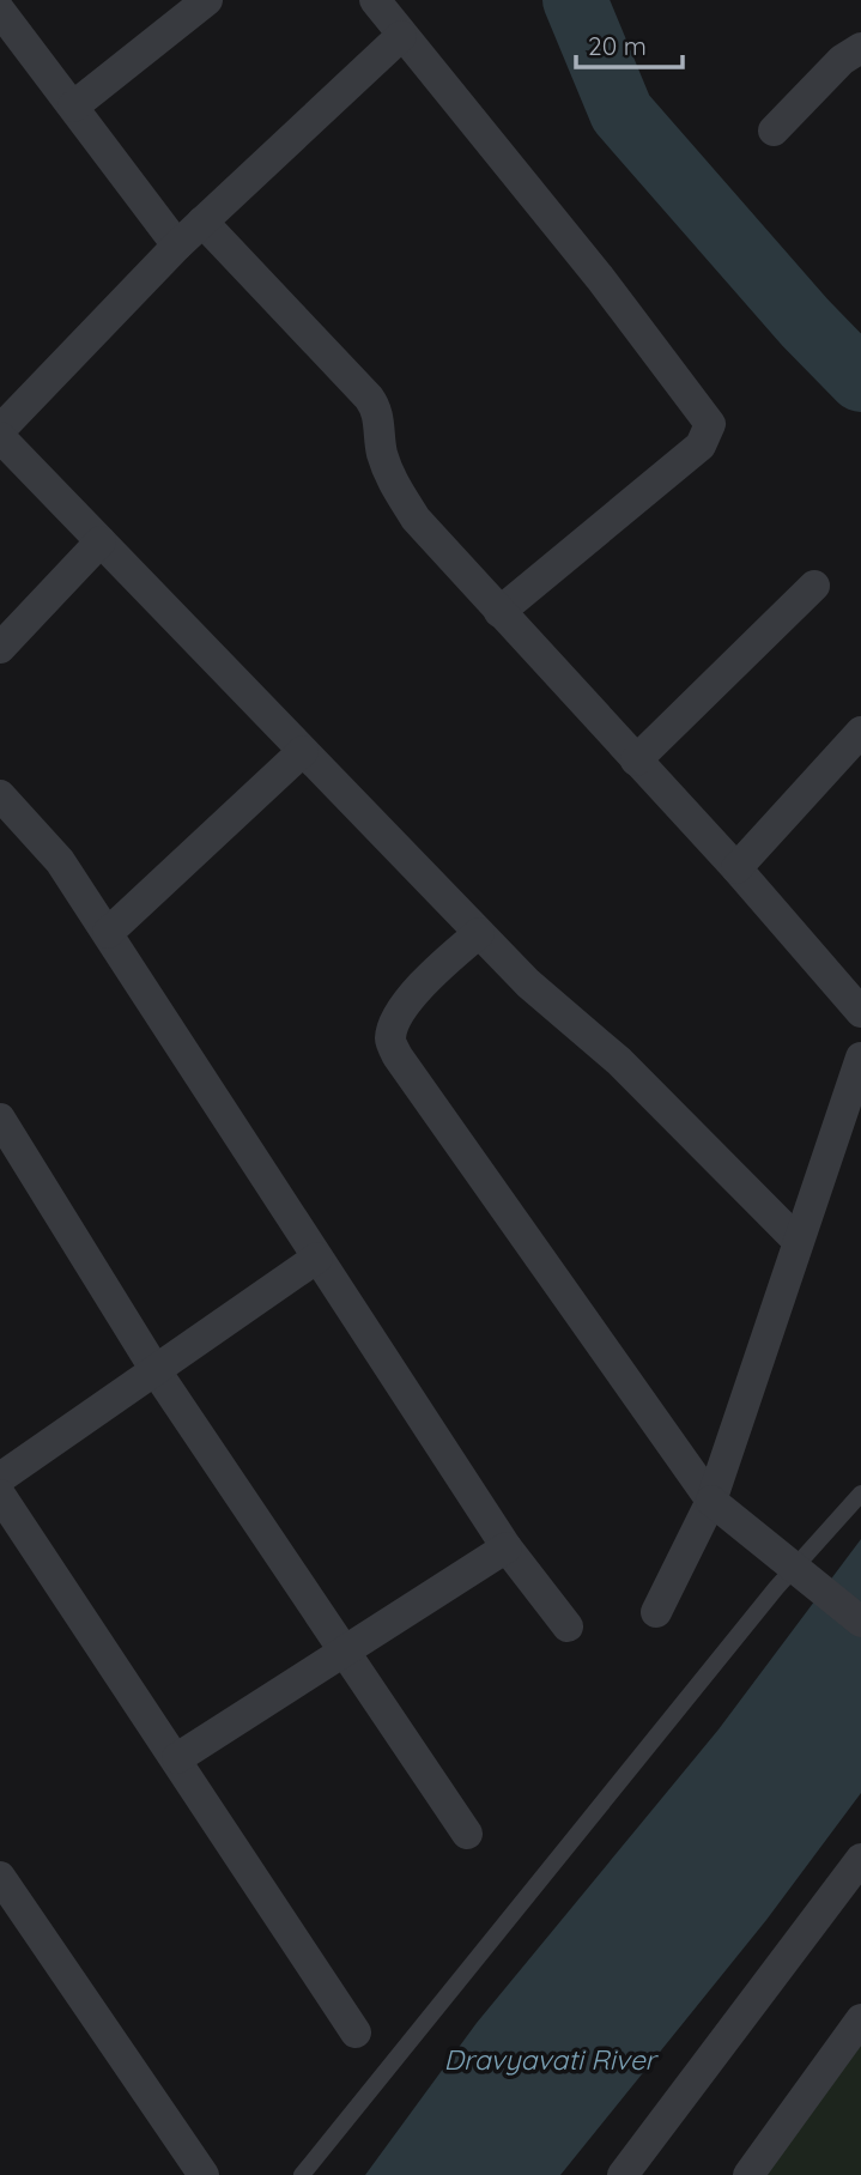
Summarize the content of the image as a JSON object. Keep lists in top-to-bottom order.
{
  "water": ["Dravyavati River"],
  "scale_bar": "20 m"
}
